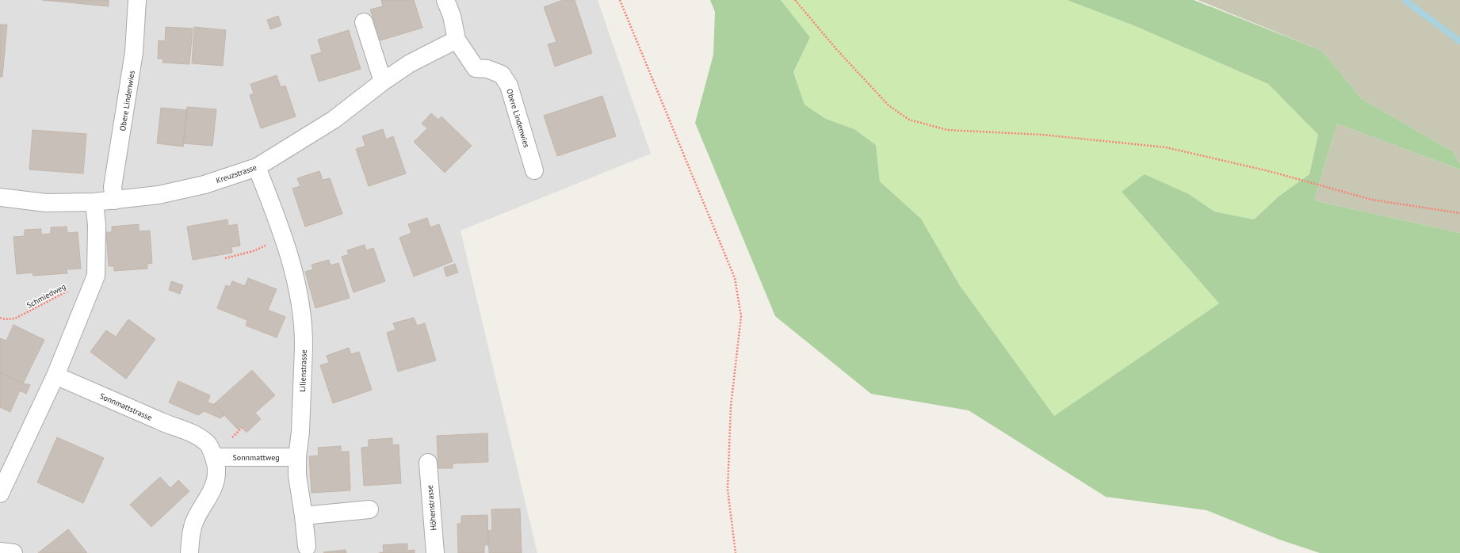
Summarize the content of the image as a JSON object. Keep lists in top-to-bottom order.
{
  "streets": {
    "street": [
      "Obere Lindenwies",
      "Kreuzstrasse",
      "Lilienstrasse",
      "Sonnmattstrasse",
      "Sonnmattweg",
      "Höhenstrasse"
    ],
    "path": ["Schmiedweg"]
  },
  "crossings": [
    ["Obere Lindenwies", "Kreuzstrasse"],
    ["Kreuzstrasse", "Lilienstrasse"],
    ["Lilienstrasse", "Sonnmattweg"],
    ["Sonnmattstrasse", "Sonnmattweg"]
  ]
}
